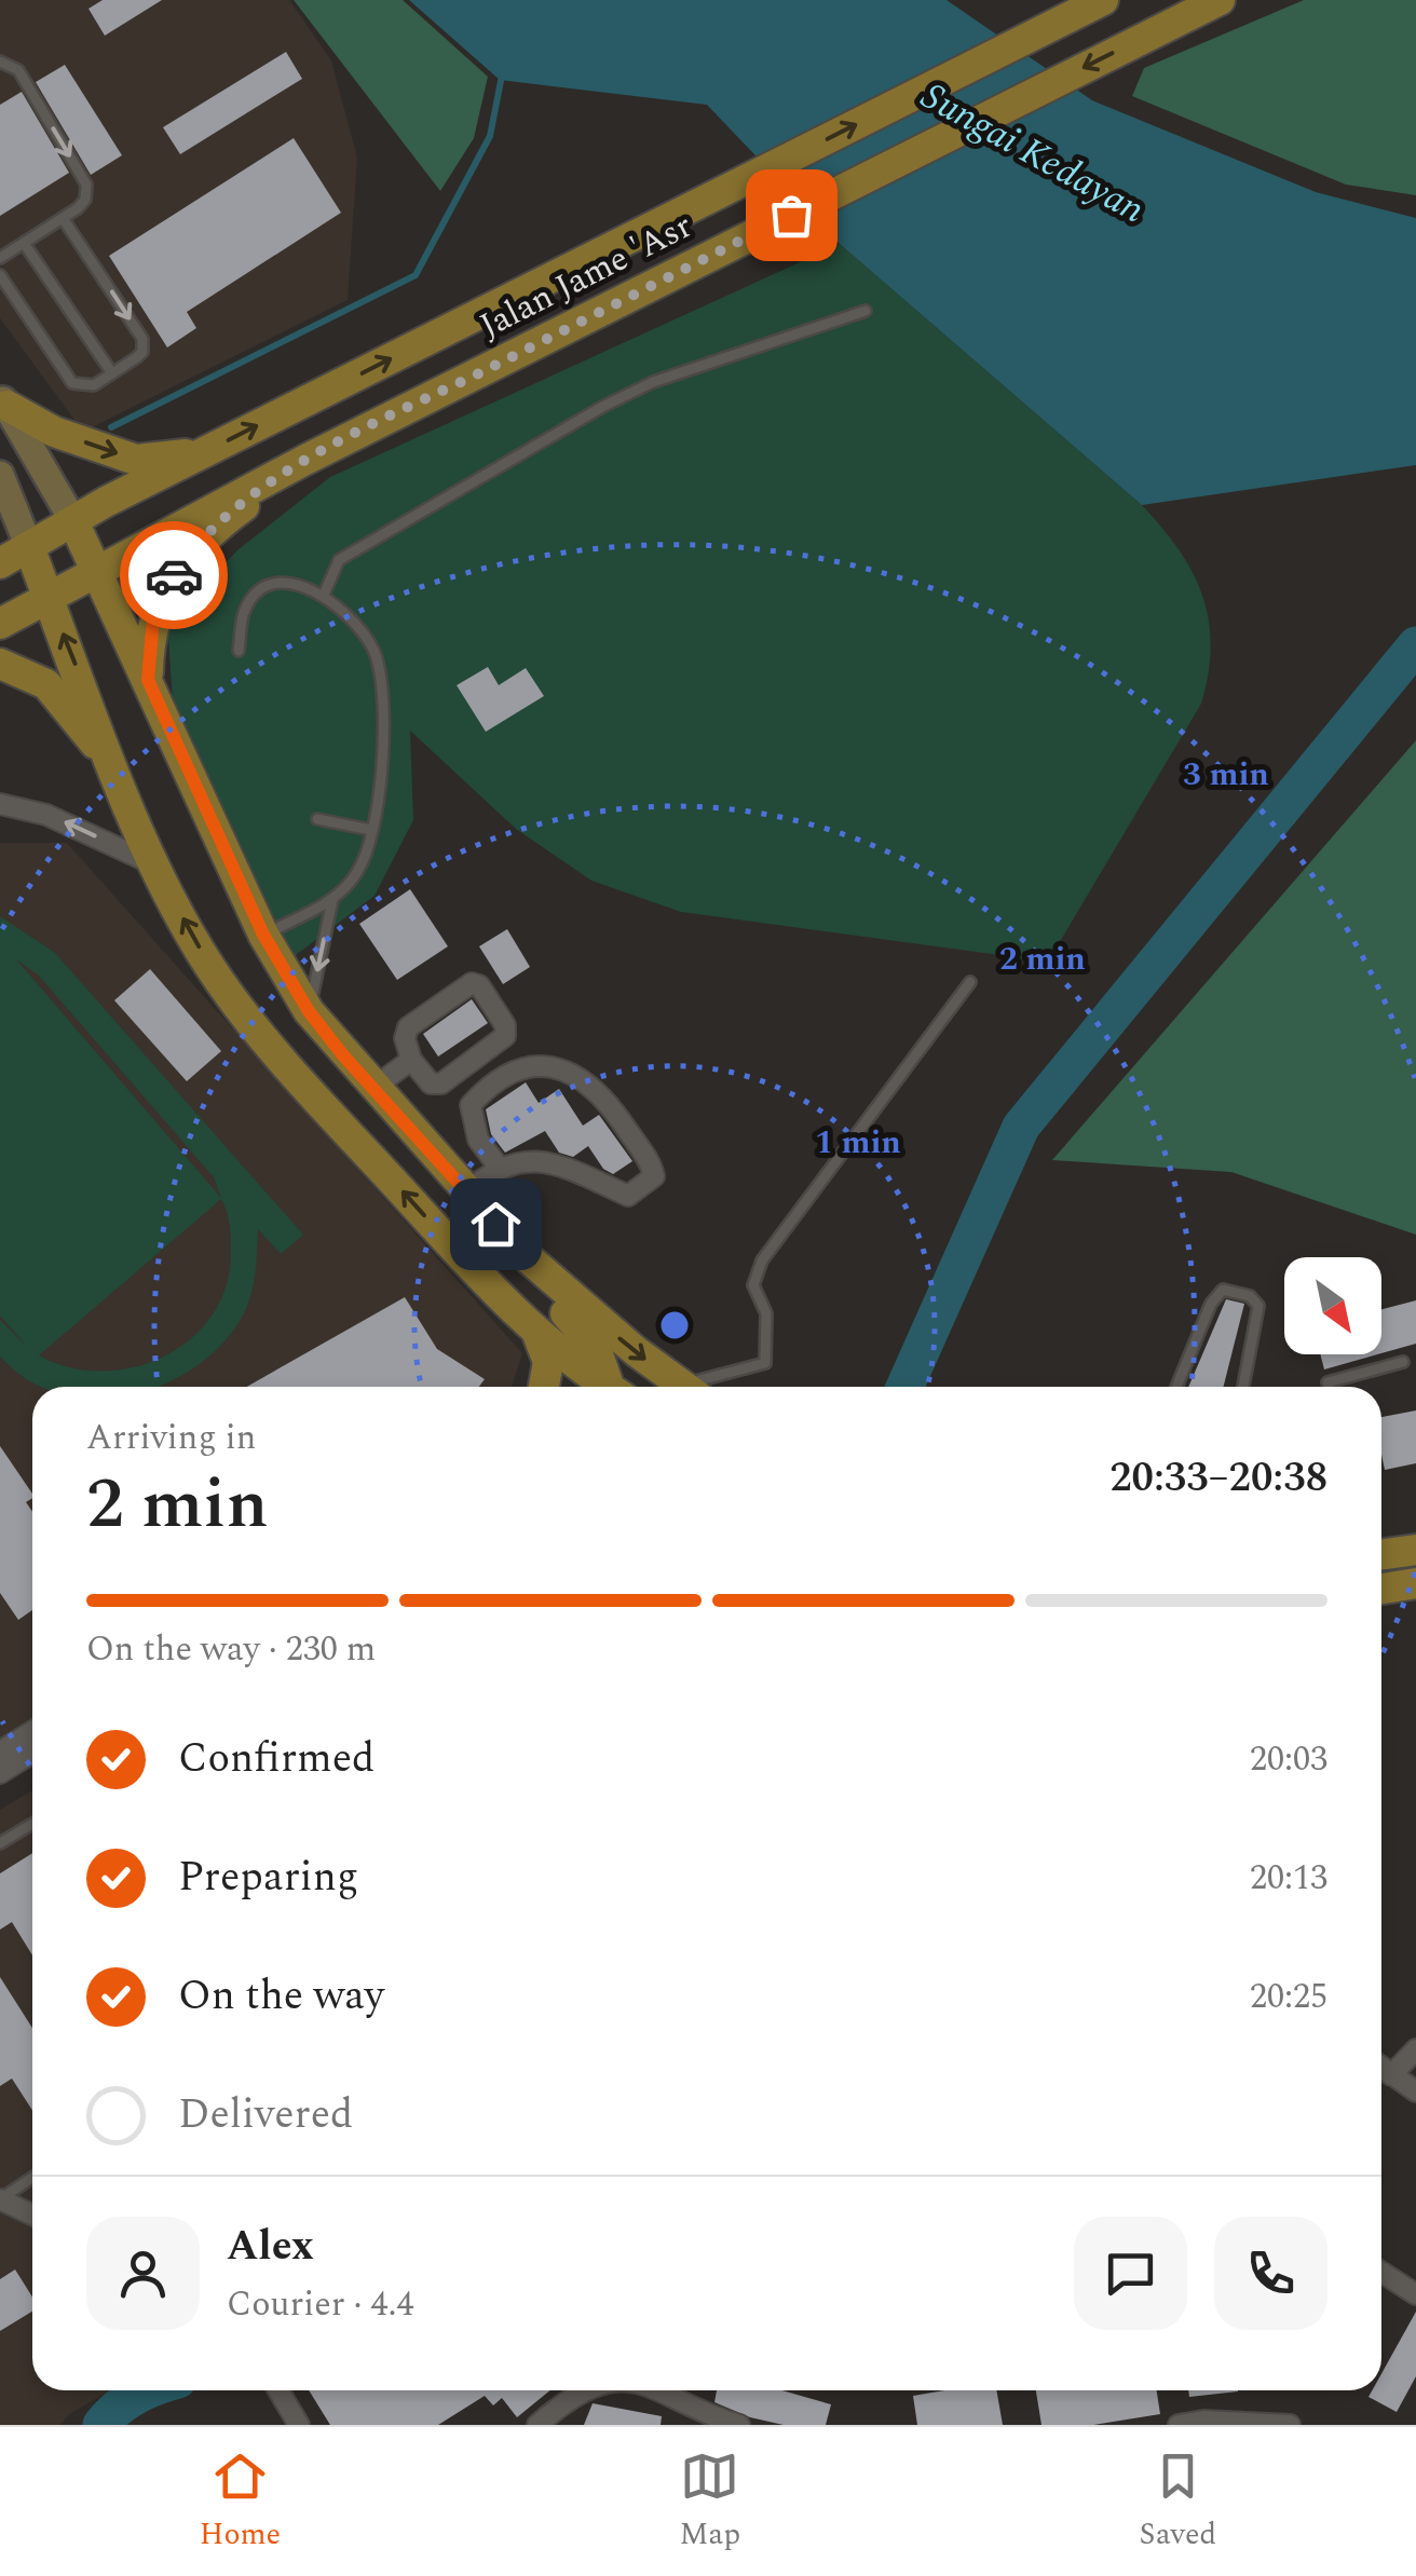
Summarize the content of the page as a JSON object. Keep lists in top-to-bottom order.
{
  "streets": {
    "main road": ["Jalan Jame 'Asr"]
  },
  "water": ["Sungai Kedayan"],
  "north": "bottom right",
  "page": {
    "heading": ["2 min", "Arriving in", "20:33–20:38"],
    "panel": ["Alex", "Courier · 4.4"],
    "bar": "On the way · 230 m",
    "list": [
      ["Confirmed", "20:03"],
      ["Preparing", "20:13"],
      ["On the way", "20:25"],
      "Delivered"
    ],
    "tabs": ["Home", "Map", "Saved"]
  },
  "rings": ["3 min", "2 min", "1 min"]
}
